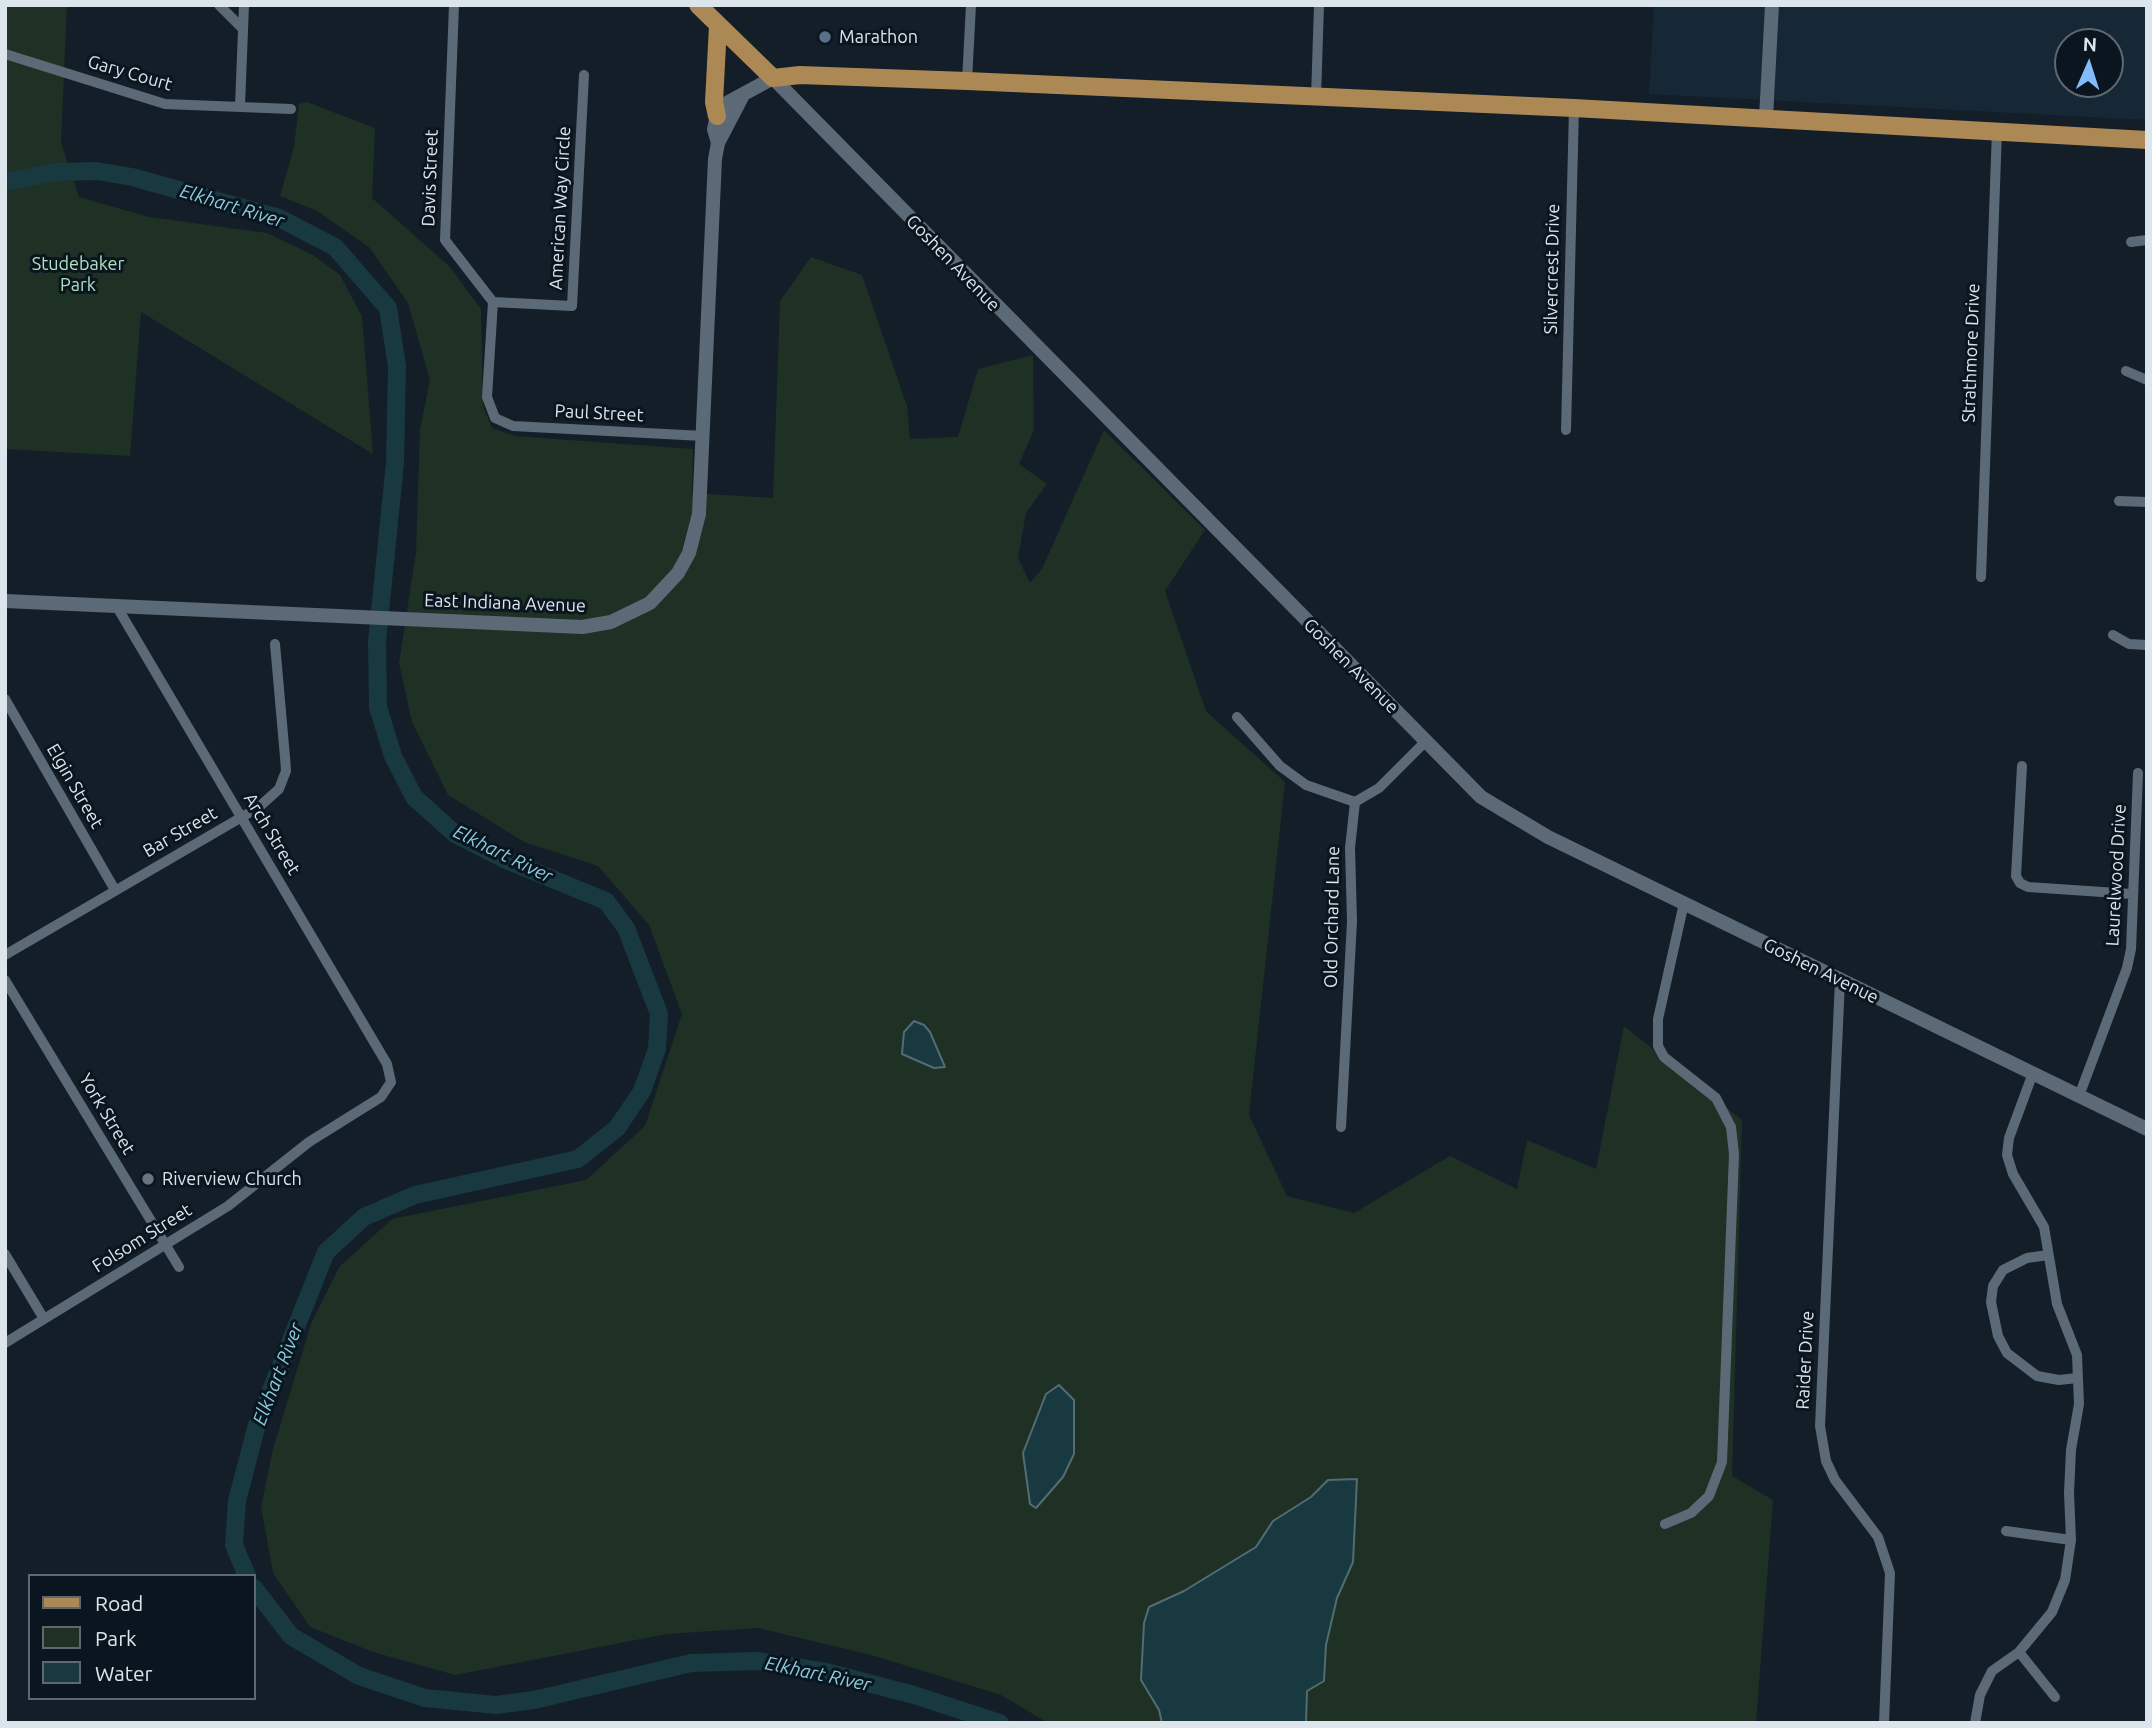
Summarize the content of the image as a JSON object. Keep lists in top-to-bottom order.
{
  "streets": {
    "main road": ["Goshen Avenue"],
    "street": [
      "Gary Court",
      "Davis Street",
      "American Way Circle",
      "Silvercrest Drive",
      "Strathmore Drive",
      "Paul Street",
      "East Indiana Avenue",
      "Elgin Street",
      "Bar Street",
      "Arch Street",
      "Laurelwood Drive",
      "Old Orchard Lane",
      "York Street",
      "Folsom Street",
      "Raider Drive"
    ]
  },
  "crossings": [
    ["Davis Street", "American Way Circle"],
    ["Davis Street", "Paul Street"],
    ["American Way Circle", "Paul Street"],
    ["Goshen Avenue", "Laurelwood Drive"],
    ["Goshen Avenue", "Raider Drive"],
    ["Paul Street", "East Indiana Avenue"],
    ["East Indiana Avenue", "Arch Street"],
    ["Elgin Street", "Bar Street"],
    ["Bar Street", "Arch Street"],
    ["Arch Street", "Folsom Street"],
    ["York Street", "Folsom Street"]
  ],
  "water": ["Elkhart River"],
  "parks": ["Studebaker Park"],
  "places": ["Marathon", "Riverview Church"],
  "legend": ["Road", "Park", "Water"],
  "north": "top"
}
